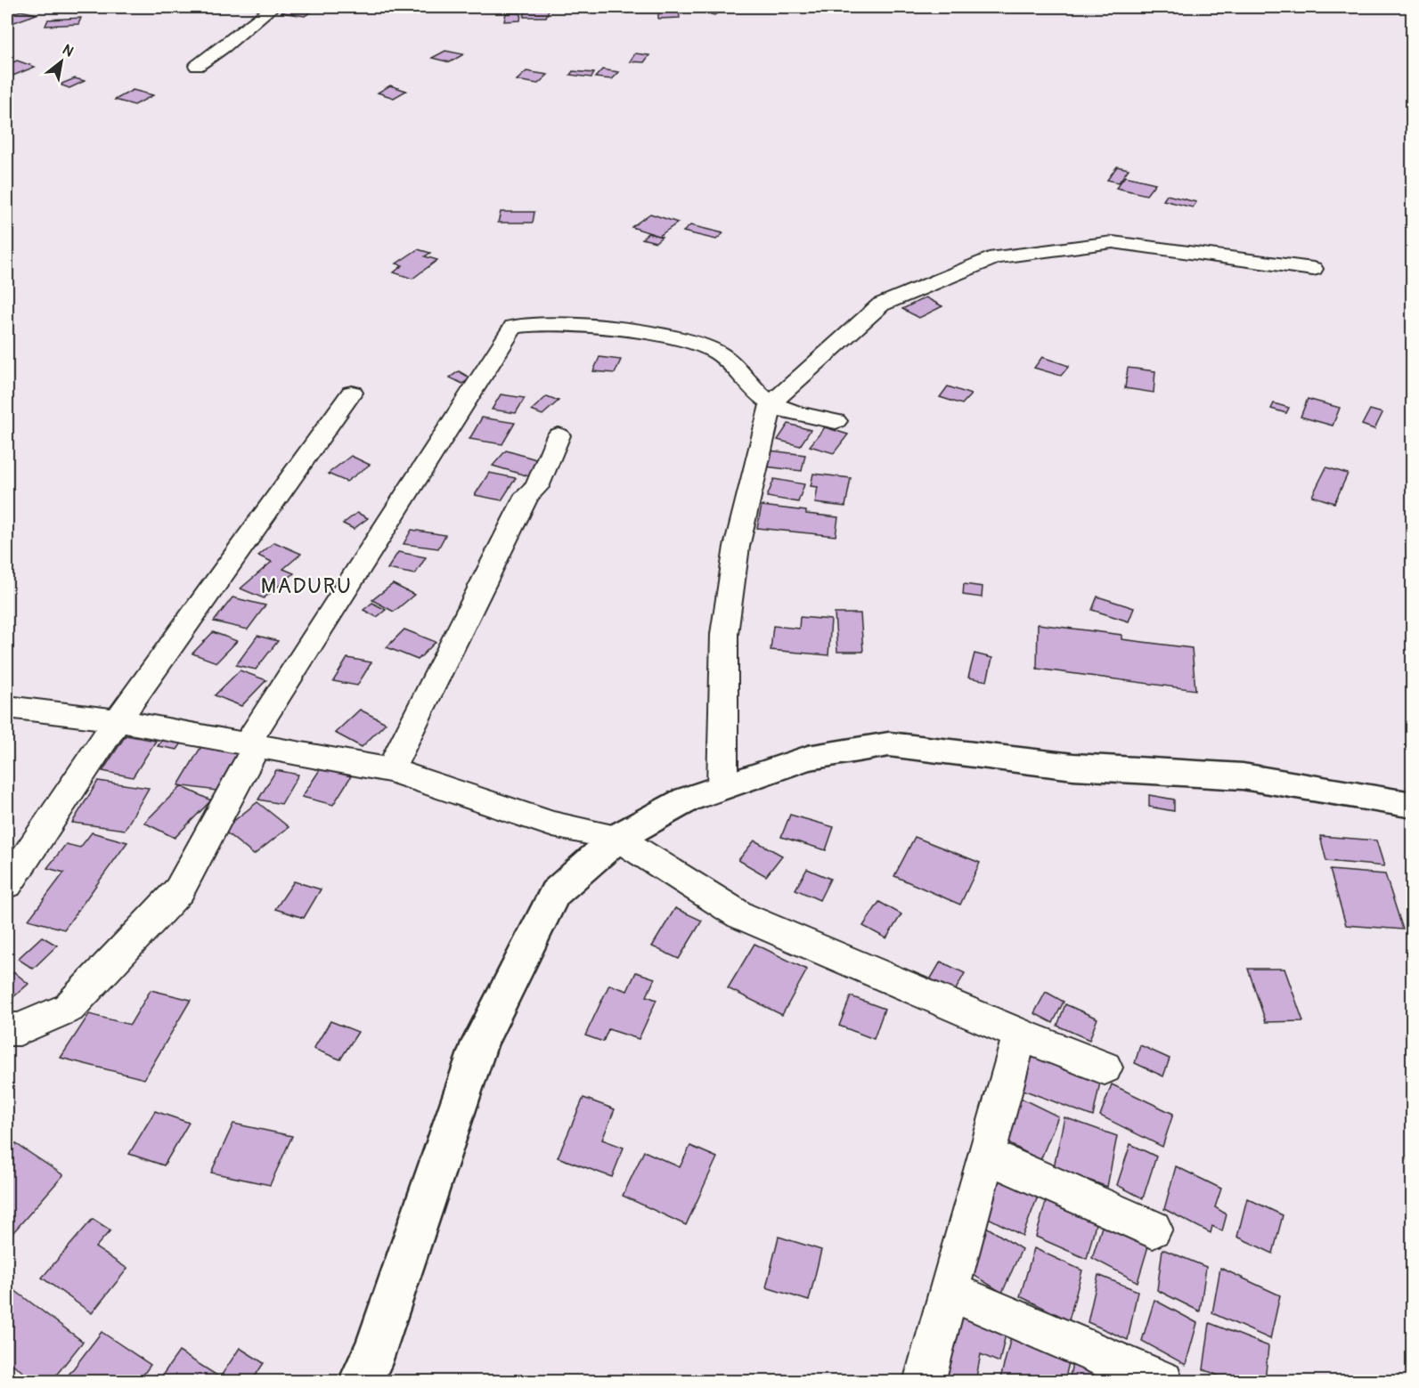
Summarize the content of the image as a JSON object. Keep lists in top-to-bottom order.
{
  "districts": ["MADURU"],
  "north": "top right"
}
